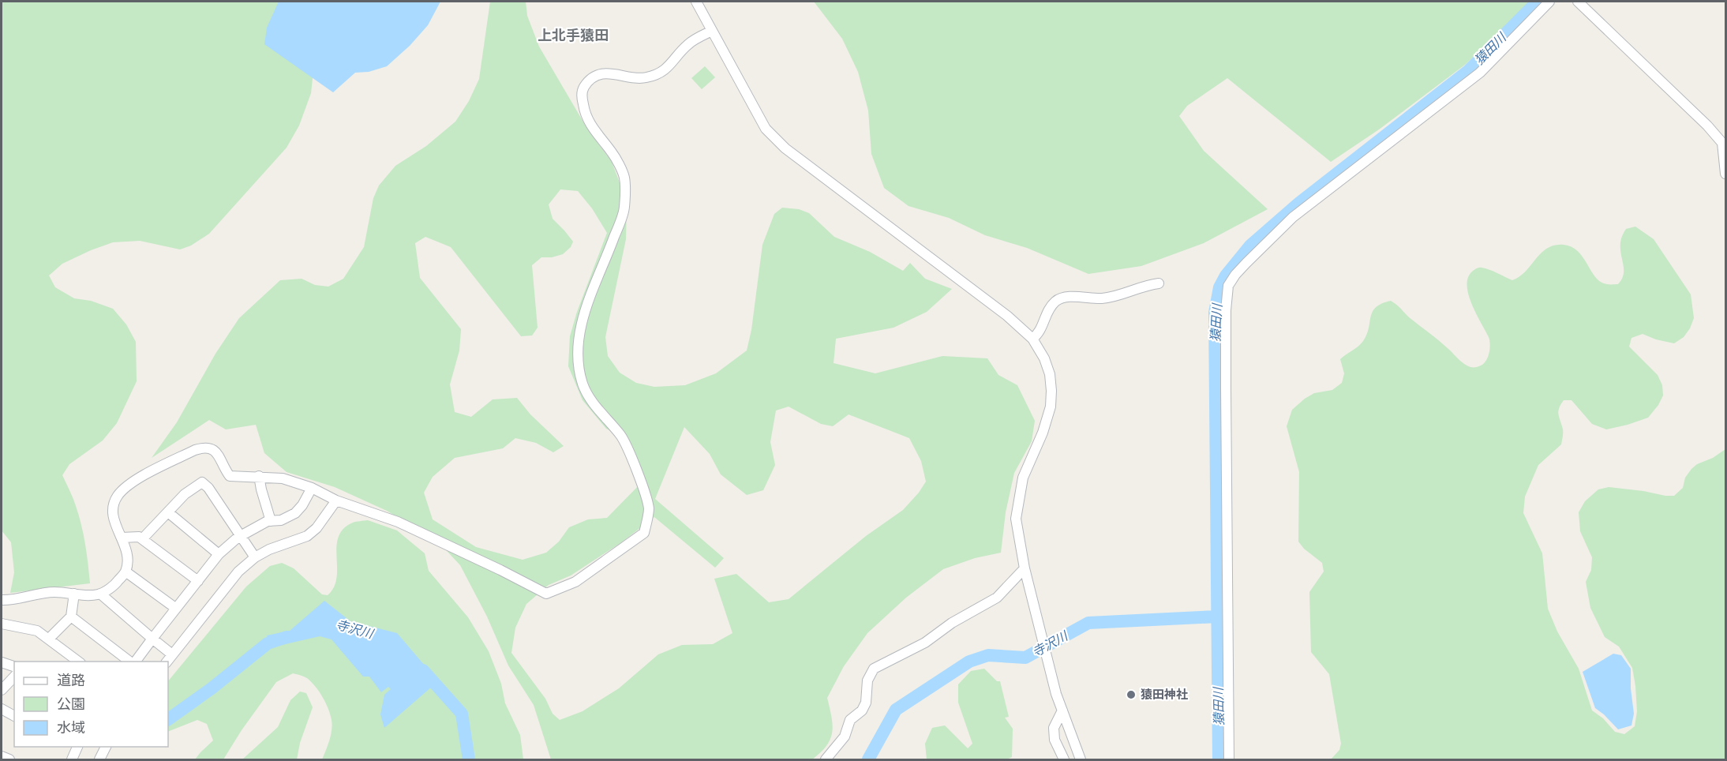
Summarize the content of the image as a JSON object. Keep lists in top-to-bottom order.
{
  "districts": ["上北手猿田"],
  "water": ["猿田川", "寺沢川"],
  "places": ["猿田神社"],
  "legend": ["道路", "公園", "水域"]
}
